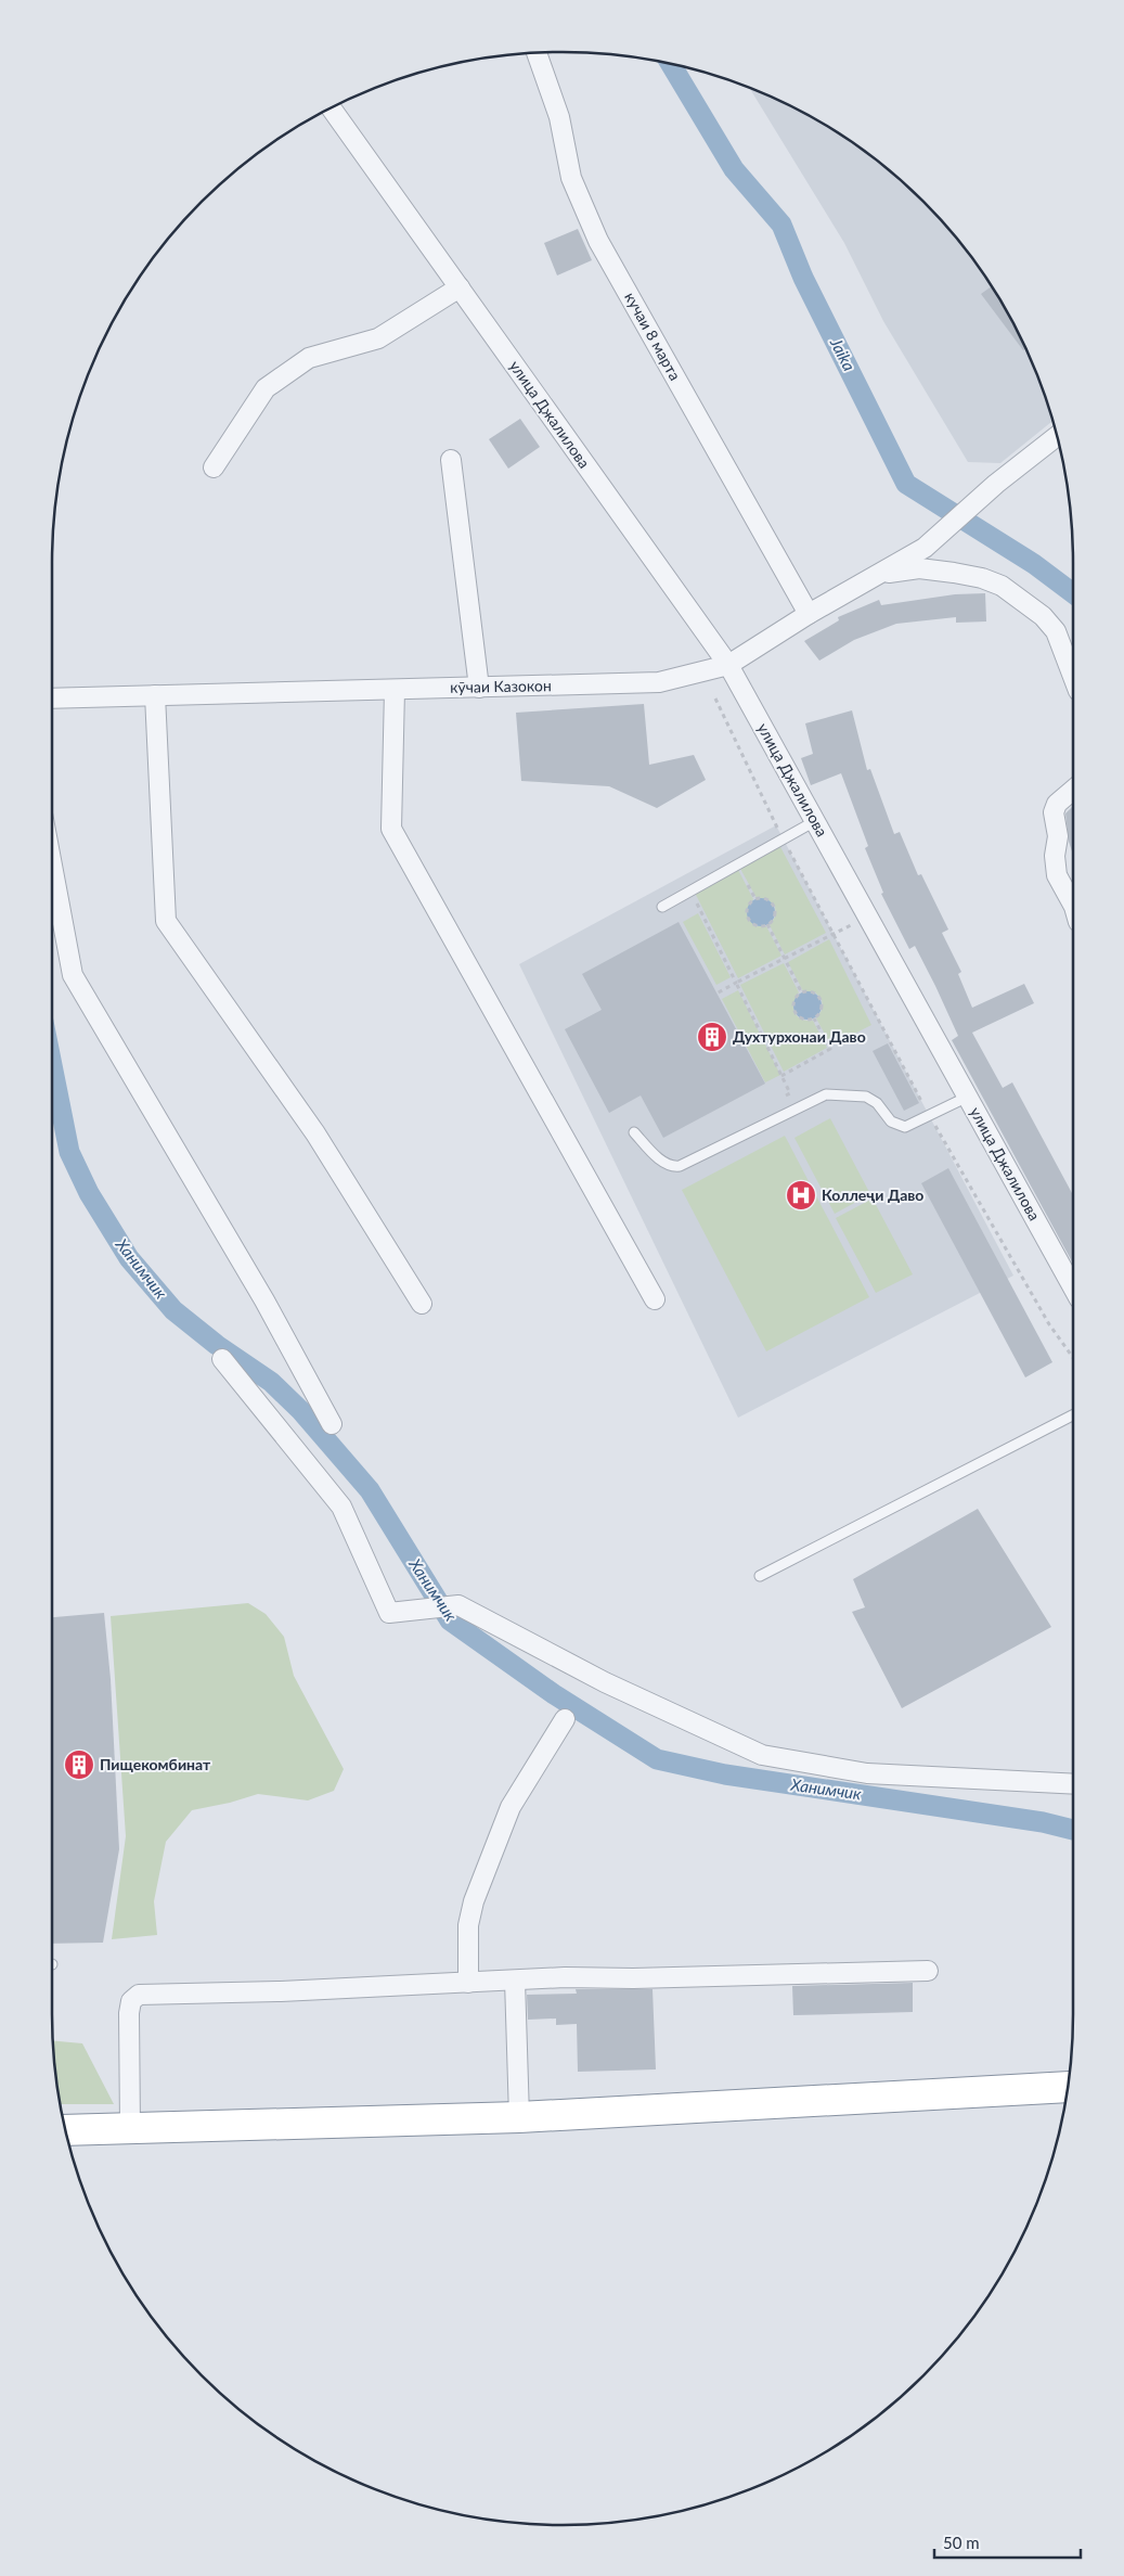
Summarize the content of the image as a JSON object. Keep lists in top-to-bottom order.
{
  "streets": {
    "street": ["кучаи 8 марта", "улица Джалилова", "кӯчаи Казокон"]
  },
  "crossings": [
    ["кучаи 8 марта", "кӯчаи Казокон"],
    ["улица Джалилова", "кӯчаи Казокон"]
  ],
  "water": ["Jaika", "Ханимчик"],
  "places": {
    "building": ["Духтурхонаи Даво", "Пищекомбинат"],
    "hospital": ["Коллеҷи Даво"]
  },
  "scale_bar": "50 m"
}
